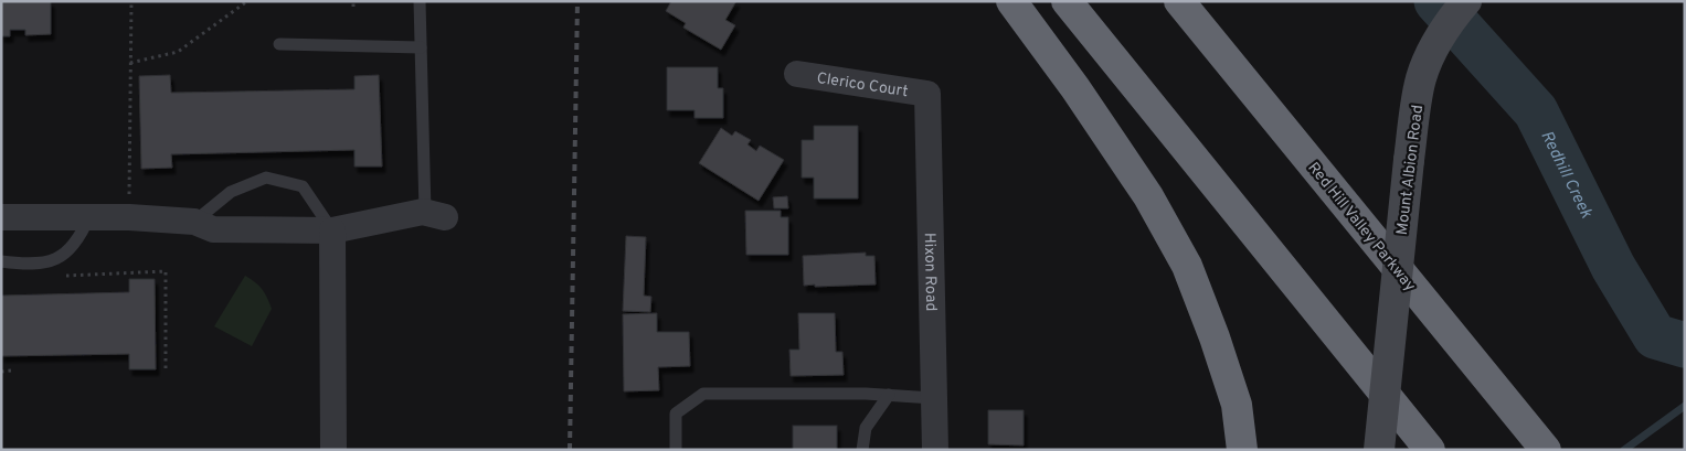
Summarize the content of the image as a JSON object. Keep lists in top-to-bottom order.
{
  "streets": {
    "highway": ["Red Hill Valley Parkway"],
    "street": ["Clerico Court", "Mount Albion Road", "Hixon Road"]
  },
  "crossings": [
    ["Clerico Court", "Hixon Road"]
  ],
  "water": ["Redhill Creek"]
}
